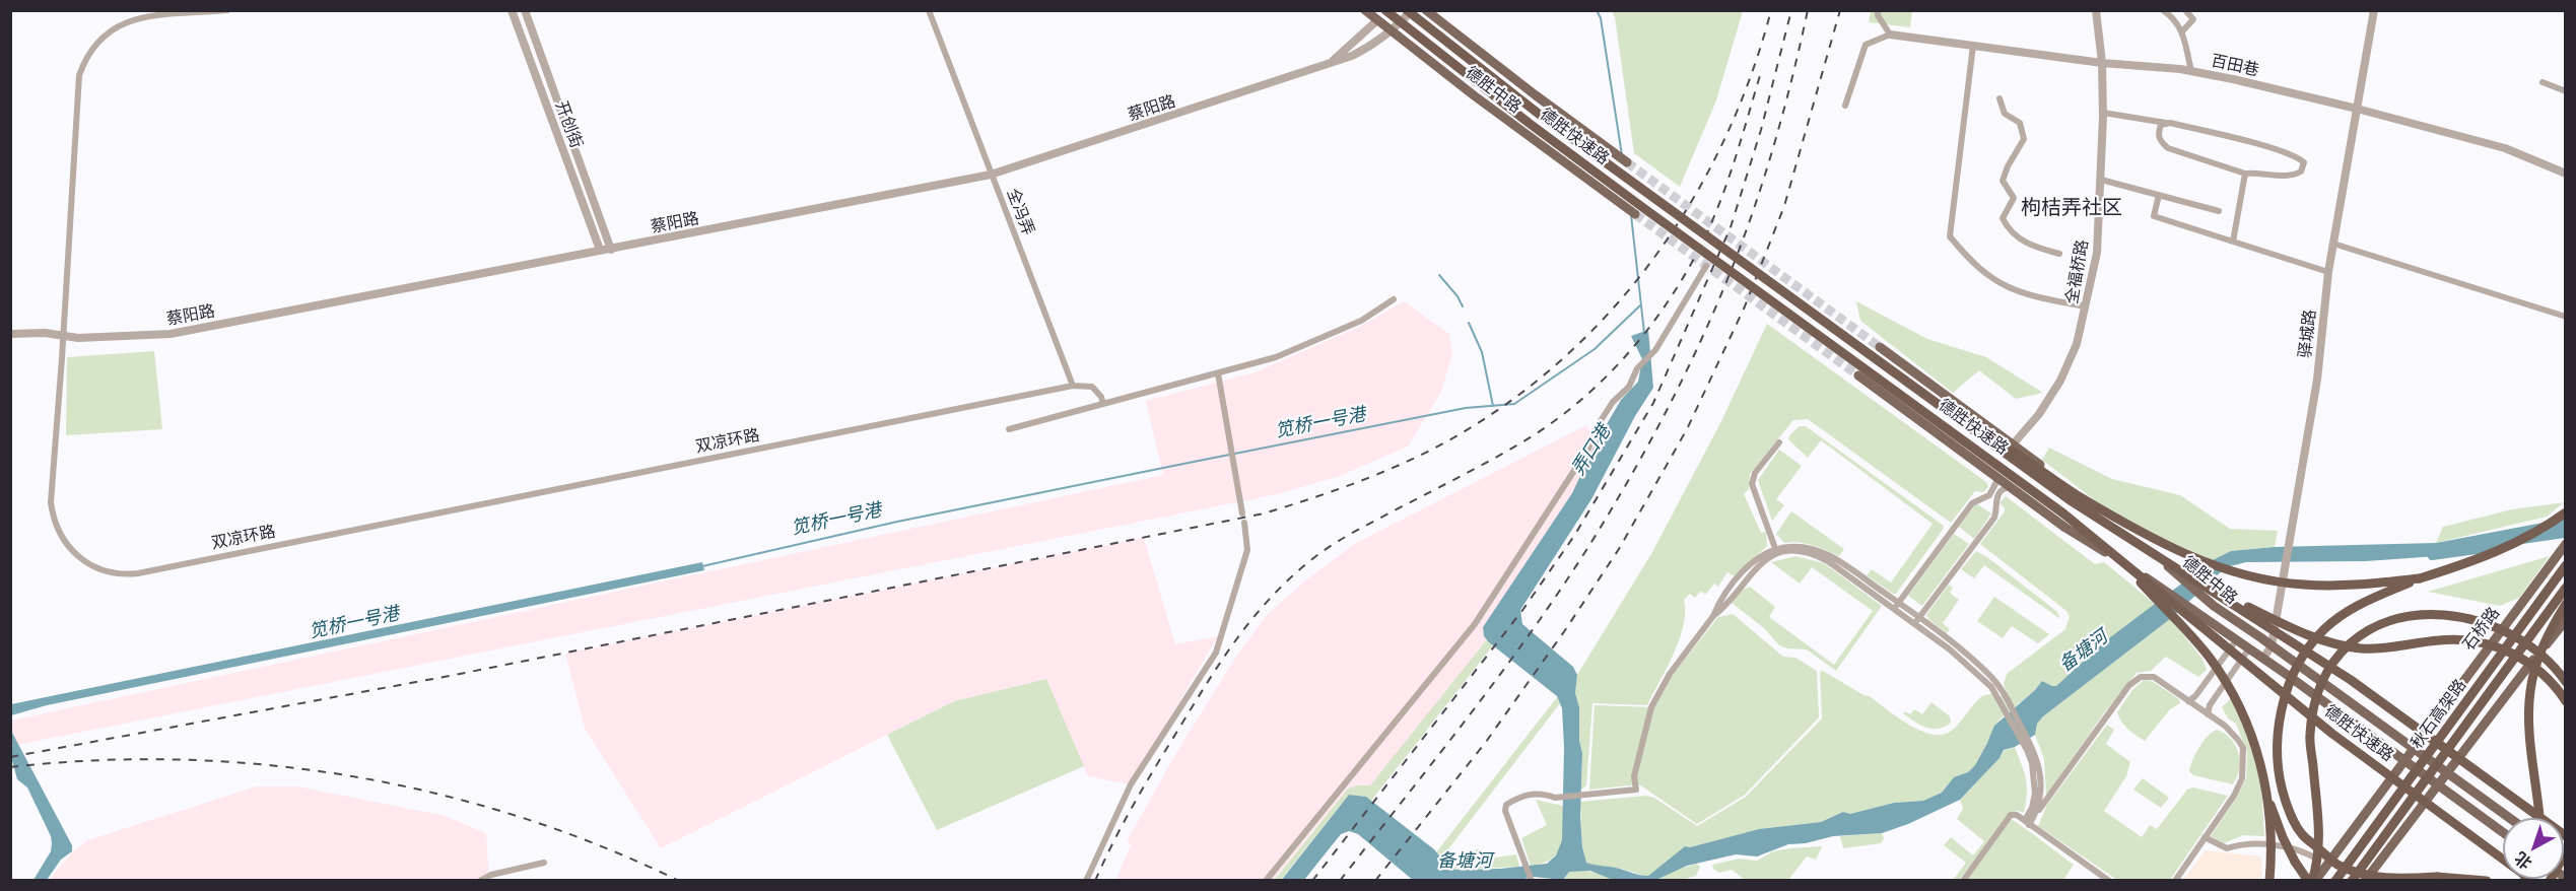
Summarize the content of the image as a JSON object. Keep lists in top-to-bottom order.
{
  "streets": {
    "highway": ["德胜快速路", "秋石高架路"],
    "main road": ["德胜中路", "石桥路"],
    "street": [
      "百田巷",
      "蔡阳路",
      "开创街",
      "全冯弄",
      "全福桥路",
      "驿城路",
      "双凉环路"
    ]
  },
  "crossings": [
    ["百田巷", "全福桥路"],
    ["百田巷", "驿城路"],
    ["德胜中路", "蔡阳路"],
    ["德胜中路", "德胜快速路"],
    ["德胜中路", "全福桥路"],
    ["德胜中路", "驿城路"],
    ["德胜中路", "石桥路"],
    ["蔡阳路", "开创街"],
    ["蔡阳路", "全冯弄"],
    ["蔡阳路", "双凉环路"],
    ["全冯弄", "双凉环路"]
  ],
  "districts": ["枸桔弄社区"],
  "water": ["笕桥一号港", "弄口港", "备塘河"],
  "north": "bottom left"
}
